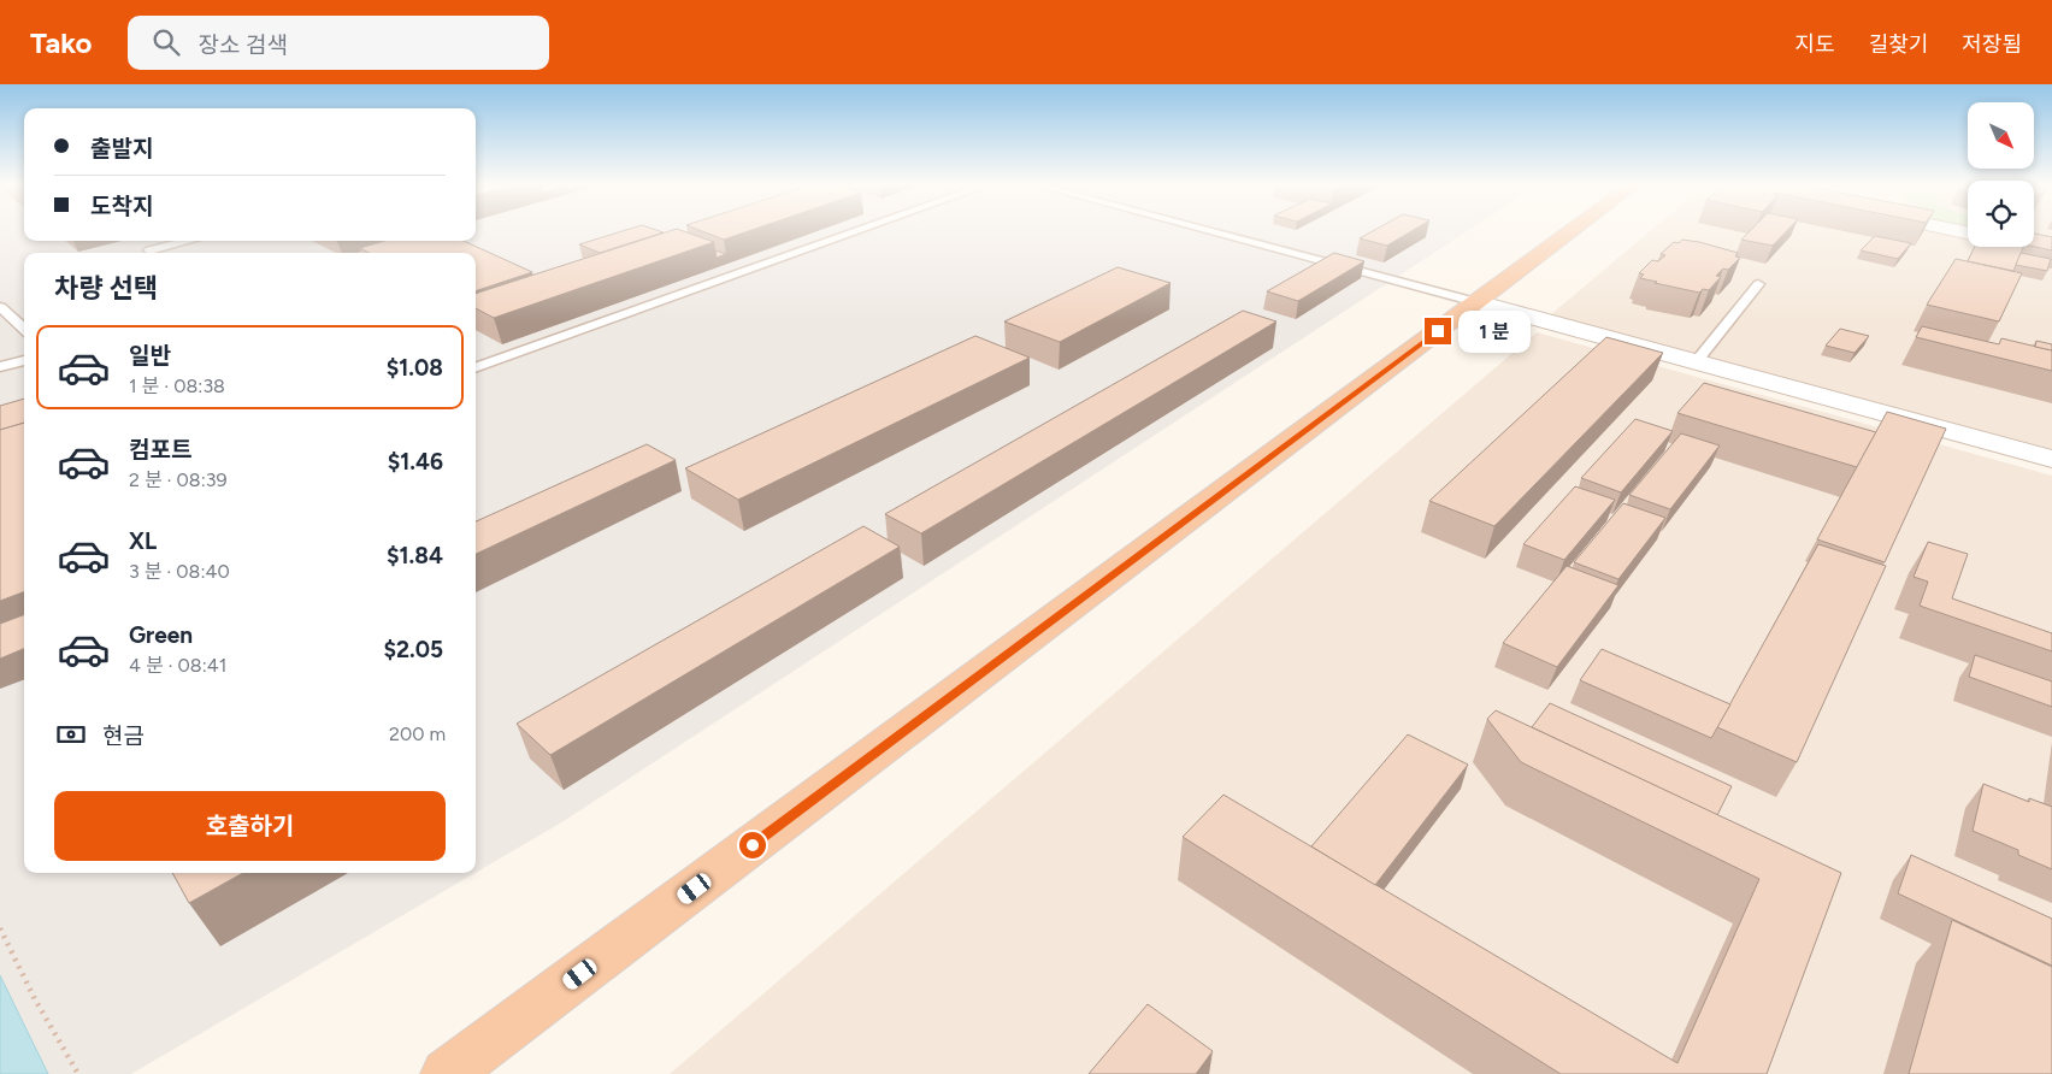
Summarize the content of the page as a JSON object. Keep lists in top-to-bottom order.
{
  "north": "bottom right",
  "page": {
    "header": "Tako",
    "search": "장소 검색",
    "nav": ["지도", "길찾기", "저장됨"],
    "banner": ["출발지", "도착지"],
    "heading": "차량 선택",
    "bubble": "1 분",
    "list": [
      {
        "name": "일반",
        "note": "1 분 · 08:38",
        "value": "$1.08"
      },
      {
        "name": "컴포트",
        "note": "2 분 · 08:39",
        "value": "$1.46"
      },
      {
        "name": "XL",
        "note": "3 분 · 08:40",
        "value": "$1.84"
      },
      {
        "name": "Green",
        "note": "4 분 · 08:41",
        "value": "$2.05"
      }
    ],
    "pay": ["현금", "200 m"],
    "buttons": "호출하기"
  }
}
